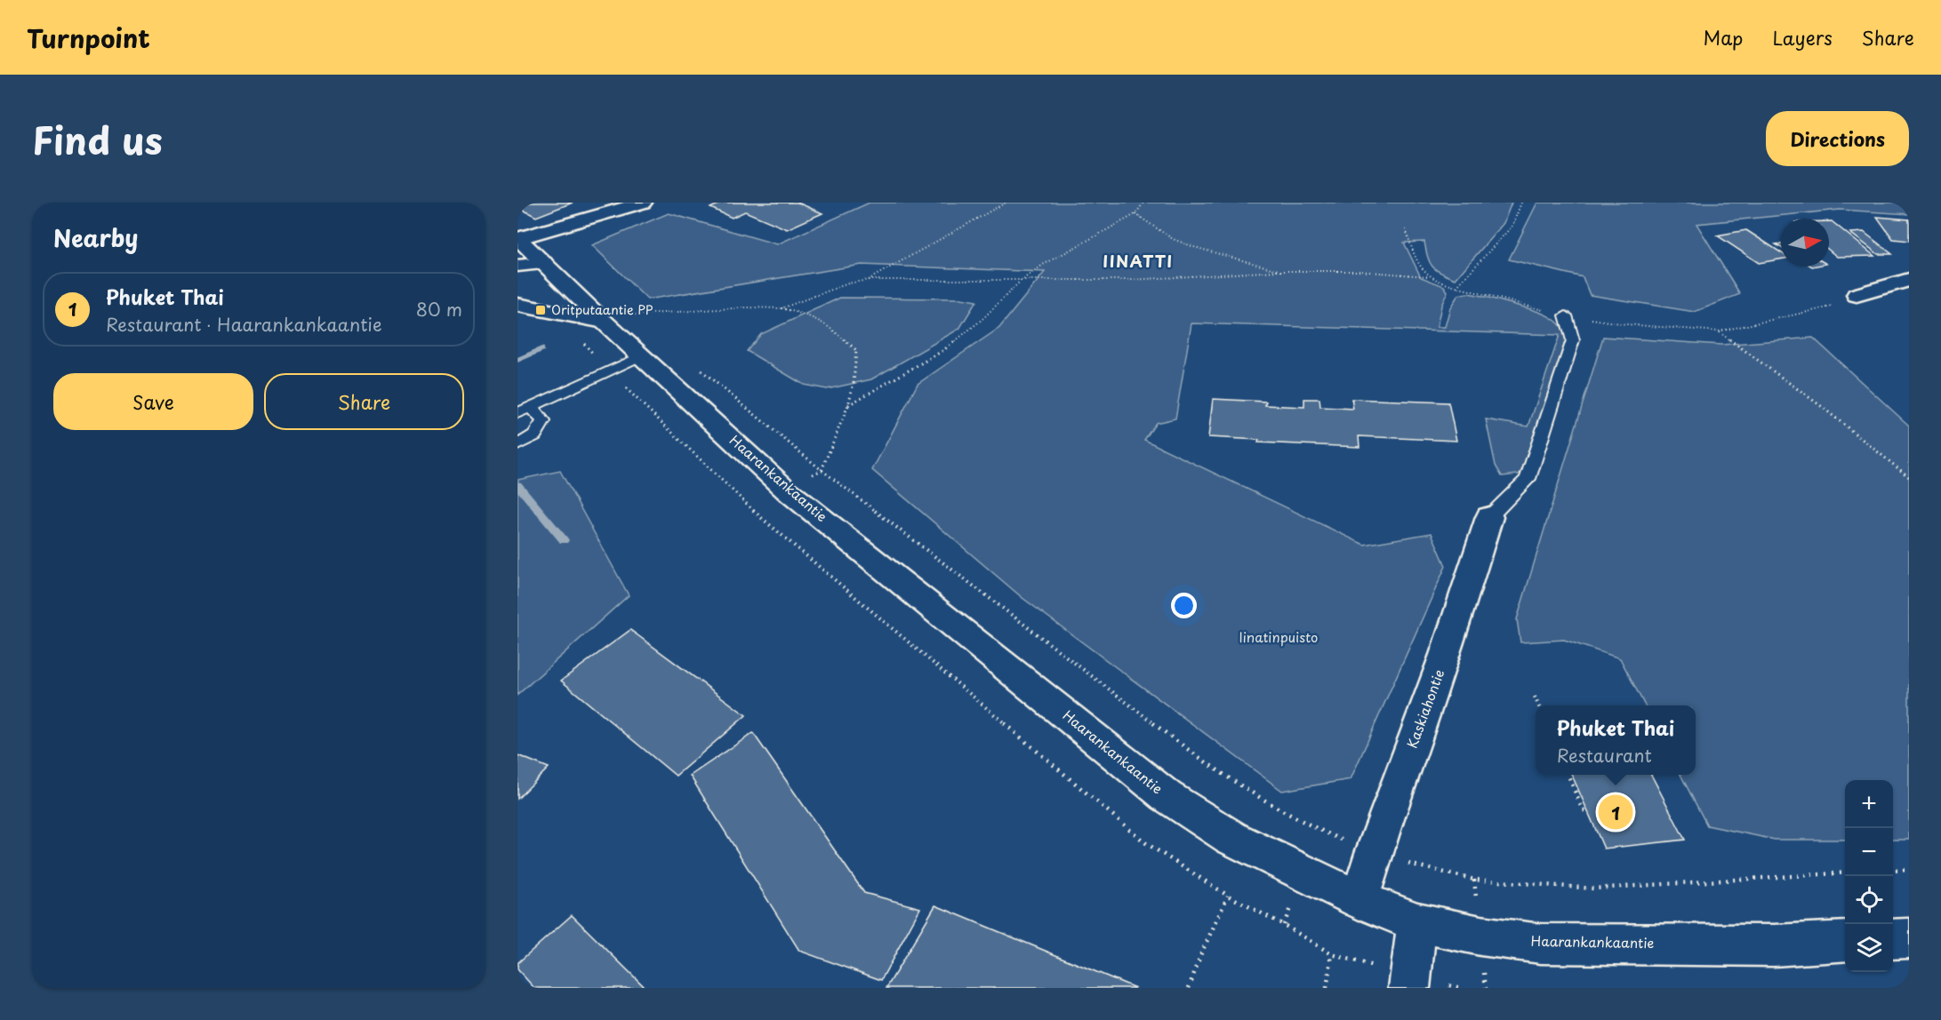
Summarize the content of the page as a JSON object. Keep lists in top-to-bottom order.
{
  "streets": {
    "street": ["Haarankankaantie", "Kaskiahontie"]
  },
  "crossings": [
    ["Haarankankaantie", "Kaskiahontie"]
  ],
  "districts": ["IINATTI"],
  "parks": ["Iinatinpuisto"],
  "places": {
    "transit": ["Oritputaantie PP"]
  },
  "north": "right",
  "page": {
    "header": "Turnpoint",
    "nav": ["Map", "Layers", "Share"],
    "title": "Find us",
    "buttons": [
      "Directions",
      ["Save", "Share"]
    ],
    "heading": "Nearby",
    "list": [
      {
        "mark": "1",
        "name": "Phuket Thai",
        "note": "Restaurant · Haarankankaantie",
        "value": "80 m"
      }
    ],
    "popup": ["Phuket Thai", "Restaurant"],
    "map_buttons": ["+", "−"],
    "pins": "1"
  }
}
